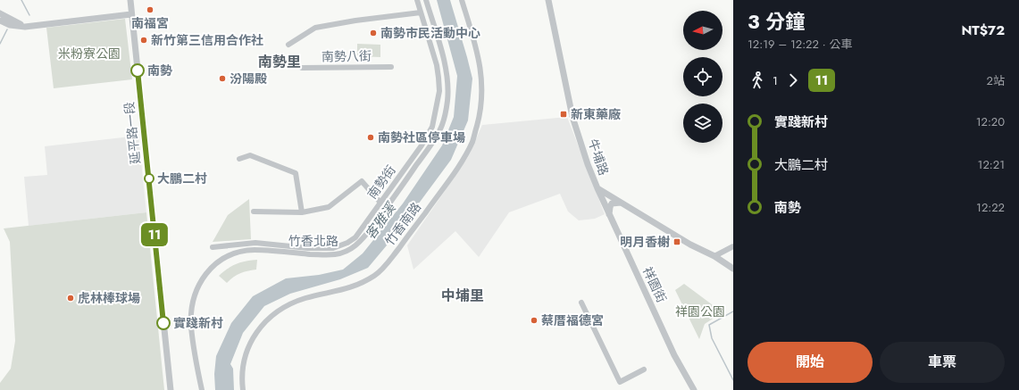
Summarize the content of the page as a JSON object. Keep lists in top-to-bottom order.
{
  "streets": {
    "street": [
      "南勢八街",
      "延平路一段",
      "牛埔路",
      "南勢街",
      "竹香南路",
      "竹香北路",
      "祥園街"
    ]
  },
  "crossings": [
    ["牛埔路", "祥園街"]
  ],
  "districts": ["南勢里", "中埔里"],
  "water": ["客雅溪"],
  "parks": ["米粉寮公園", "祥園公園"],
  "places": {
    "other": [
      "南福宮",
      "南勢市民活動中心",
      "新竹第三信用合作社",
      "南勢",
      "汾陽殿",
      "南勢社區停車場",
      "大鵬二村",
      "虎林棒球場",
      "蔡厝福德宮",
      "實踐新村"
    ],
    "transit": ["新東藥廠", "明月香榭"]
  },
  "lines": ["bus line 11"],
  "north": "left",
  "page": {
    "on_map": "11",
    "heading": ["3 分鐘", "12:19 – 12:22 · 公車", "NT$72"],
    "legs": ["1", "11", "2站"],
    "list": [
      {
        "name": "實踐新村",
        "value": "12:20"
      },
      {
        "name": "大鵬二村",
        "value": "12:21"
      },
      {
        "name": "南勢",
        "value": "12:22"
      }
    ],
    "buttons": ["開始", "車票"]
  }
}
